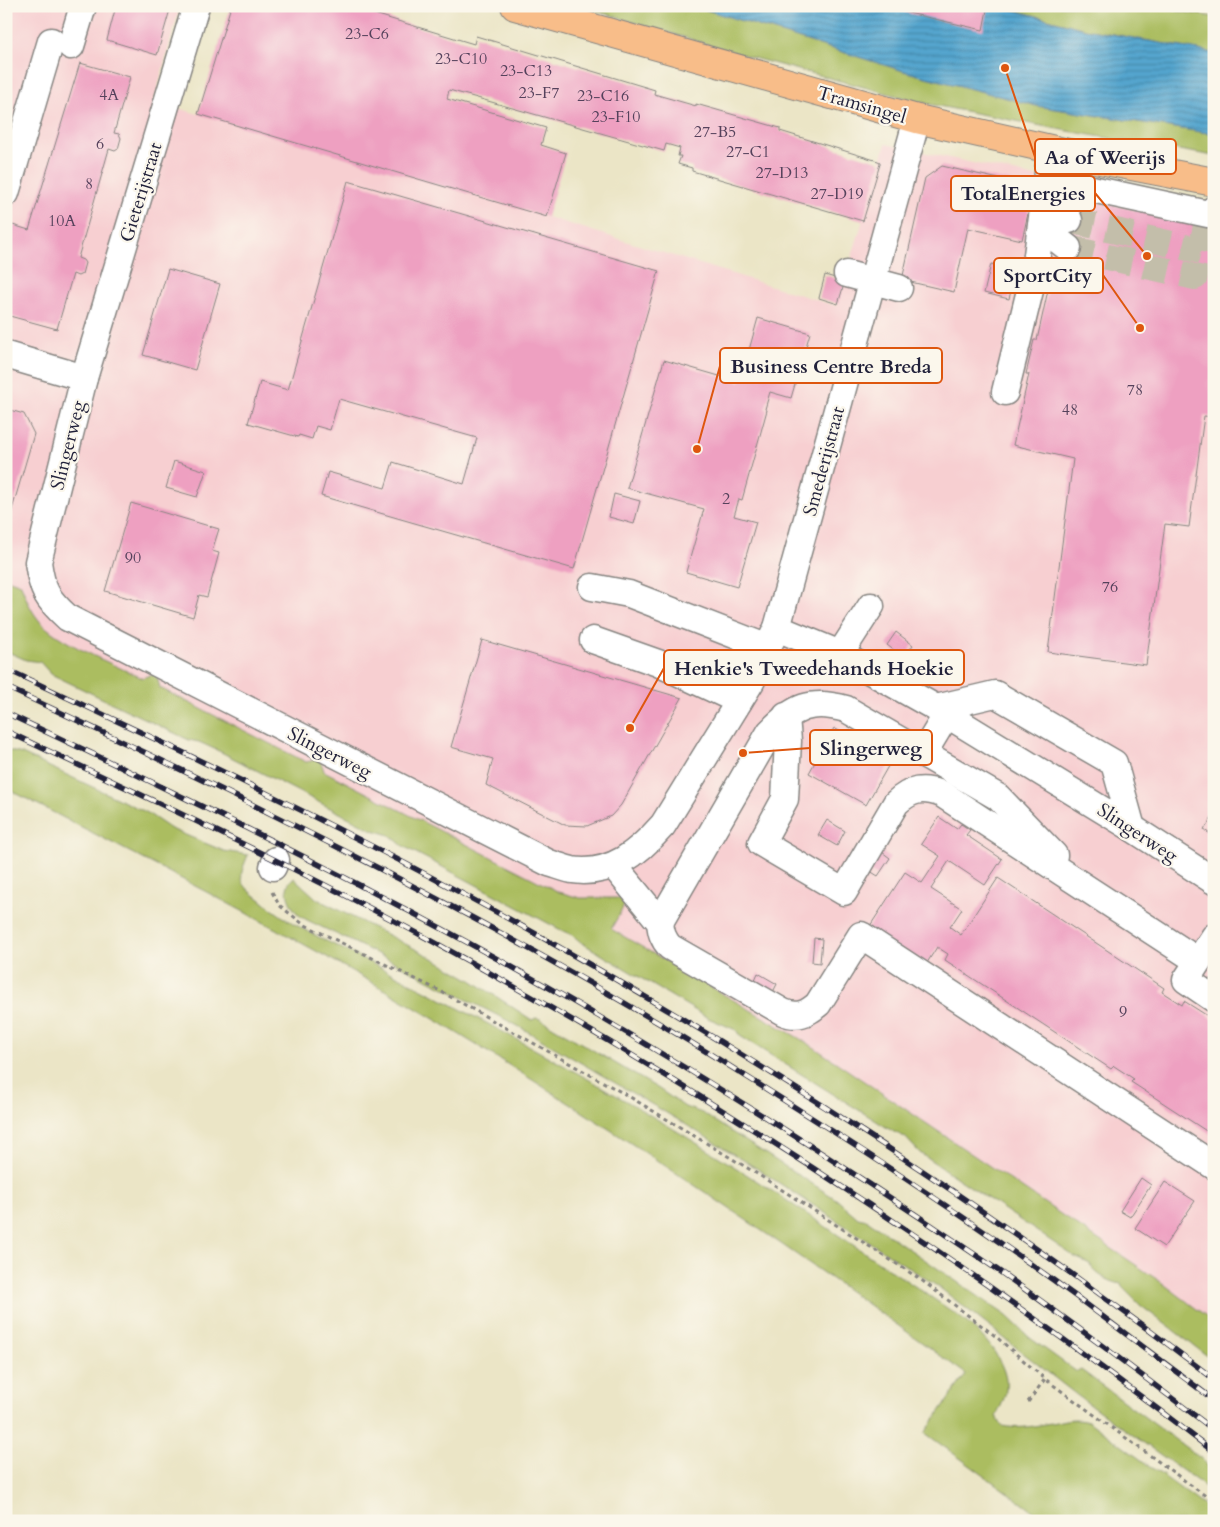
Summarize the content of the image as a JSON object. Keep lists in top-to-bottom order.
{
  "streets": {
    "main road": ["Tramsingel"],
    "street": ["Gieterijstraat", "Slingerweg", "Smederijstraat"]
  },
  "crossings": [
    ["Tramsingel", "Smederijstraat"],
    ["Gieterijstraat", "Slingerweg"],
    ["Slingerweg", "Smederijstraat"]
  ],
  "places": [
    "Aa of Weerijs",
    "TotalEnergies",
    "SportCity",
    "Business Centre Breda",
    "Henkie's Tweedehands Hoekie",
    "Slingerweg"
  ],
  "house_numbers": [
    "23-C6",
    "23-C10",
    "23-C13",
    "23-F7",
    "4A",
    "23-C16",
    "23-F10",
    "27-B5",
    "6",
    "27-C1",
    "27-D13",
    "8",
    "27-D19",
    "10A",
    "78",
    "48",
    "2",
    "90",
    "76",
    "9"
  ]
}
